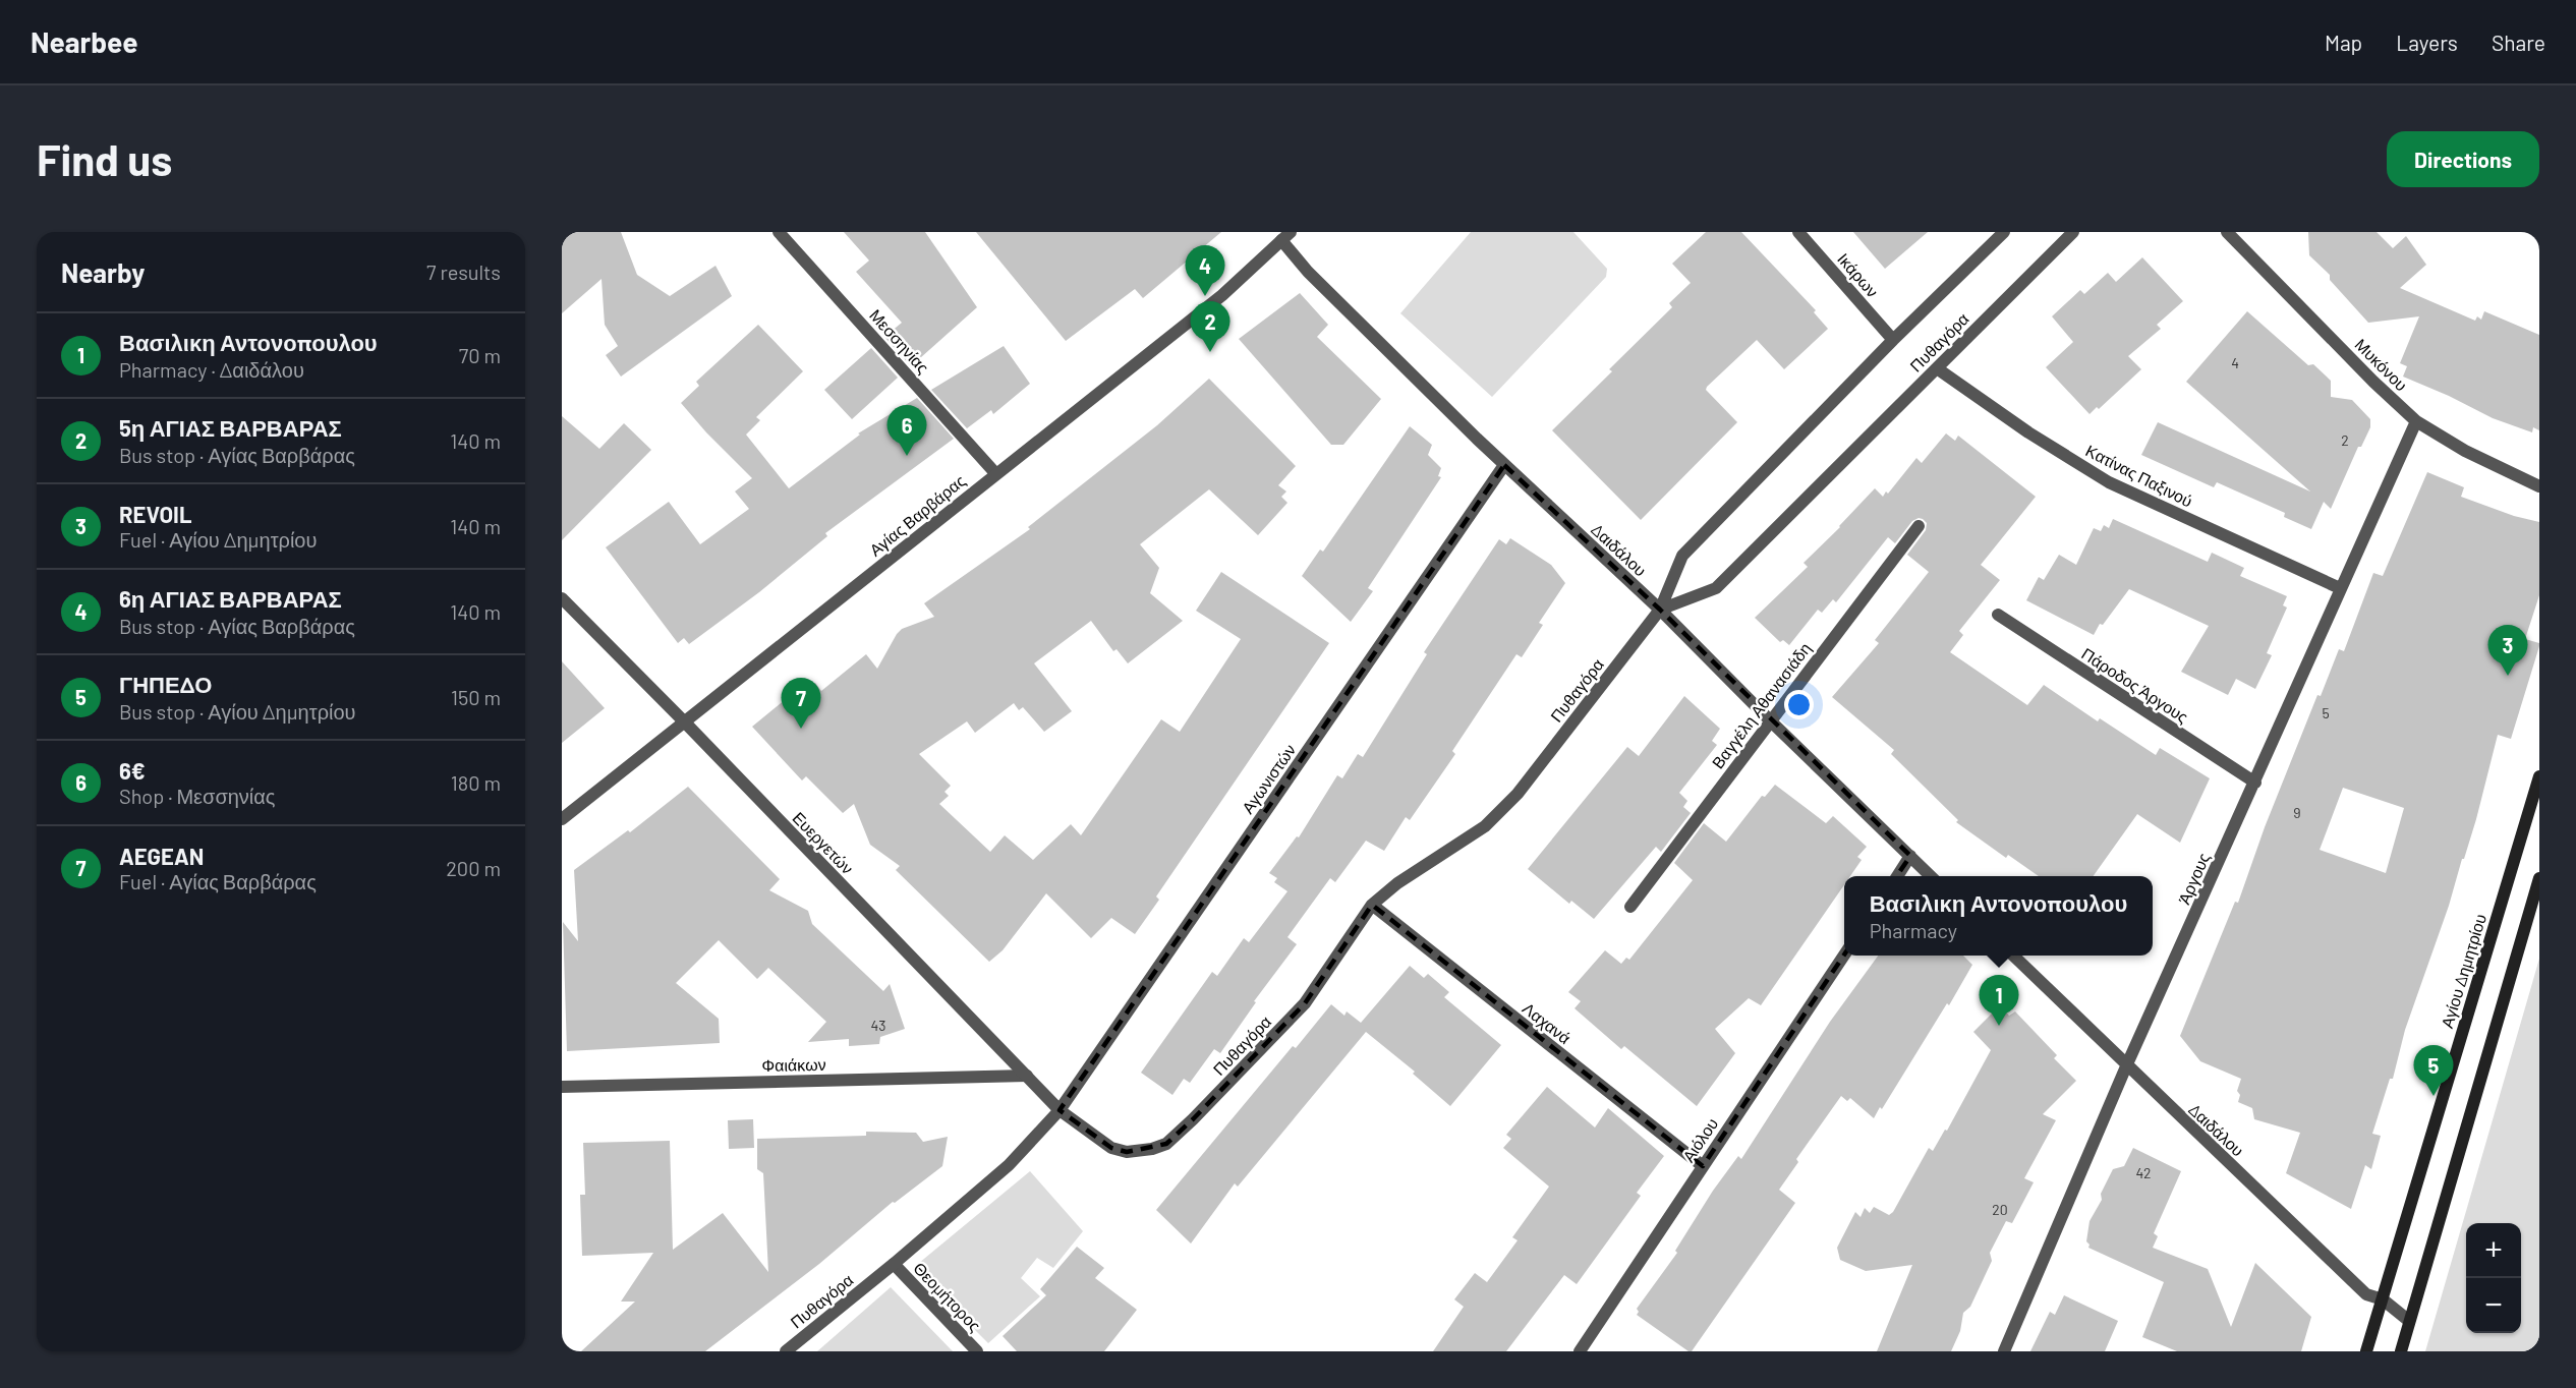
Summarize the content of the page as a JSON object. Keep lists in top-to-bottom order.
{
  "streets": {
    "main road": ["Αγίου Δημητρίου"],
    "street": [
      "Ικάρων",
      "Μεσσηνίας",
      "Πυθαγόρα",
      "Μυκόνου",
      "Κατίνας Παξινού",
      "Αγίας Βαρβάρας",
      "Δαιδάλου",
      "Πάροδος Άργους",
      "Βαγγέλη Αθανασιάδη",
      "Αγωνιστών",
      "Ευεργετών",
      "Άργους",
      "Λαχανά",
      "Φαιάκων",
      "Αιόλου",
      "Θεομήτορος"
    ]
  },
  "crossings": [
    ["Ικάρων", "Πυθαγόρα"],
    ["Μεσσηνίας", "Αγίας Βαρβάρας"],
    ["Πυθαγόρα", "Κατίνας Παξινού"],
    ["Πυθαγόρα", "Δαιδάλου"],
    ["Πυθαγόρα", "Αγωνιστών"],
    ["Πυθαγόρα", "Ευεργετών"],
    ["Πυθαγόρα", "Λαχανά"],
    ["Πυθαγόρα", "Θεομήτορος"],
    ["Μυκόνου", "Άργους"],
    ["Κατίνας Παξινού", "Άργους"],
    ["Αγίας Βαρβάρας", "Δαιδάλου"],
    ["Αγίας Βαρβάρας", "Ευεργετών"],
    ["Δαιδάλου", "Βαγγέλη Αθανασιάδη"],
    ["Δαιδάλου", "Αγωνιστών"],
    ["Δαιδάλου", "Άργους"],
    ["Δαιδάλου", "Αγίου Δημητρίου"],
    ["Πάροδος Άργους", "Άργους"],
    ["Αγωνιστών", "Ευεργετών"],
    ["Ευεργετών", "Φαιάκων"],
    ["Λαχανά", "Αιόλου"]
  ],
  "house_numbers": [
    "4",
    "2",
    "5",
    "9",
    "43",
    "42",
    "20"
  ],
  "page": {
    "header": "Nearbee",
    "nav": ["Map", "Layers", "Share"],
    "buttons": "Directions",
    "title": "Find us",
    "heading": ["Nearby", "7 results"],
    "pins": [
      "4",
      "2",
      "6",
      "3",
      "7",
      "1",
      "5"
    ],
    "list": [
      {
        "mark": "1",
        "name": "Βασιλικη Αντονοπουλου",
        "note": "Pharmacy · Δαιδάλου",
        "value": "70 m"
      },
      {
        "mark": "2",
        "name": "5η ΑΓΙΑΣ ΒΑΡΒΑΡΑΣ",
        "note": "Bus stop · Αγίας Βαρβάρας",
        "value": "140 m"
      },
      {
        "mark": "3",
        "name": "REVOIL",
        "note": "Fuel · Αγίου Δημητρίου",
        "value": "140 m"
      },
      {
        "mark": "4",
        "name": "6η ΑΓΙΑΣ ΒΑΡΒΑΡΑΣ",
        "note": "Bus stop · Αγίας Βαρβάρας",
        "value": "140 m"
      },
      {
        "mark": "5",
        "name": "ΓΗΠΕΔΟ",
        "note": "Bus stop · Αγίου Δημητρίου",
        "value": "150 m"
      },
      {
        "mark": "6",
        "name": "6€",
        "note": "Shop · Μεσσηνίας",
        "value": "180 m"
      },
      {
        "mark": "7",
        "name": "AEGEAN",
        "note": "Fuel · Αγίας Βαρβάρας",
        "value": "200 m"
      }
    ],
    "popup": ["Βασιλικη Αντονοπουλου", "Pharmacy"],
    "map_buttons": ["+", "−"]
  }
}
